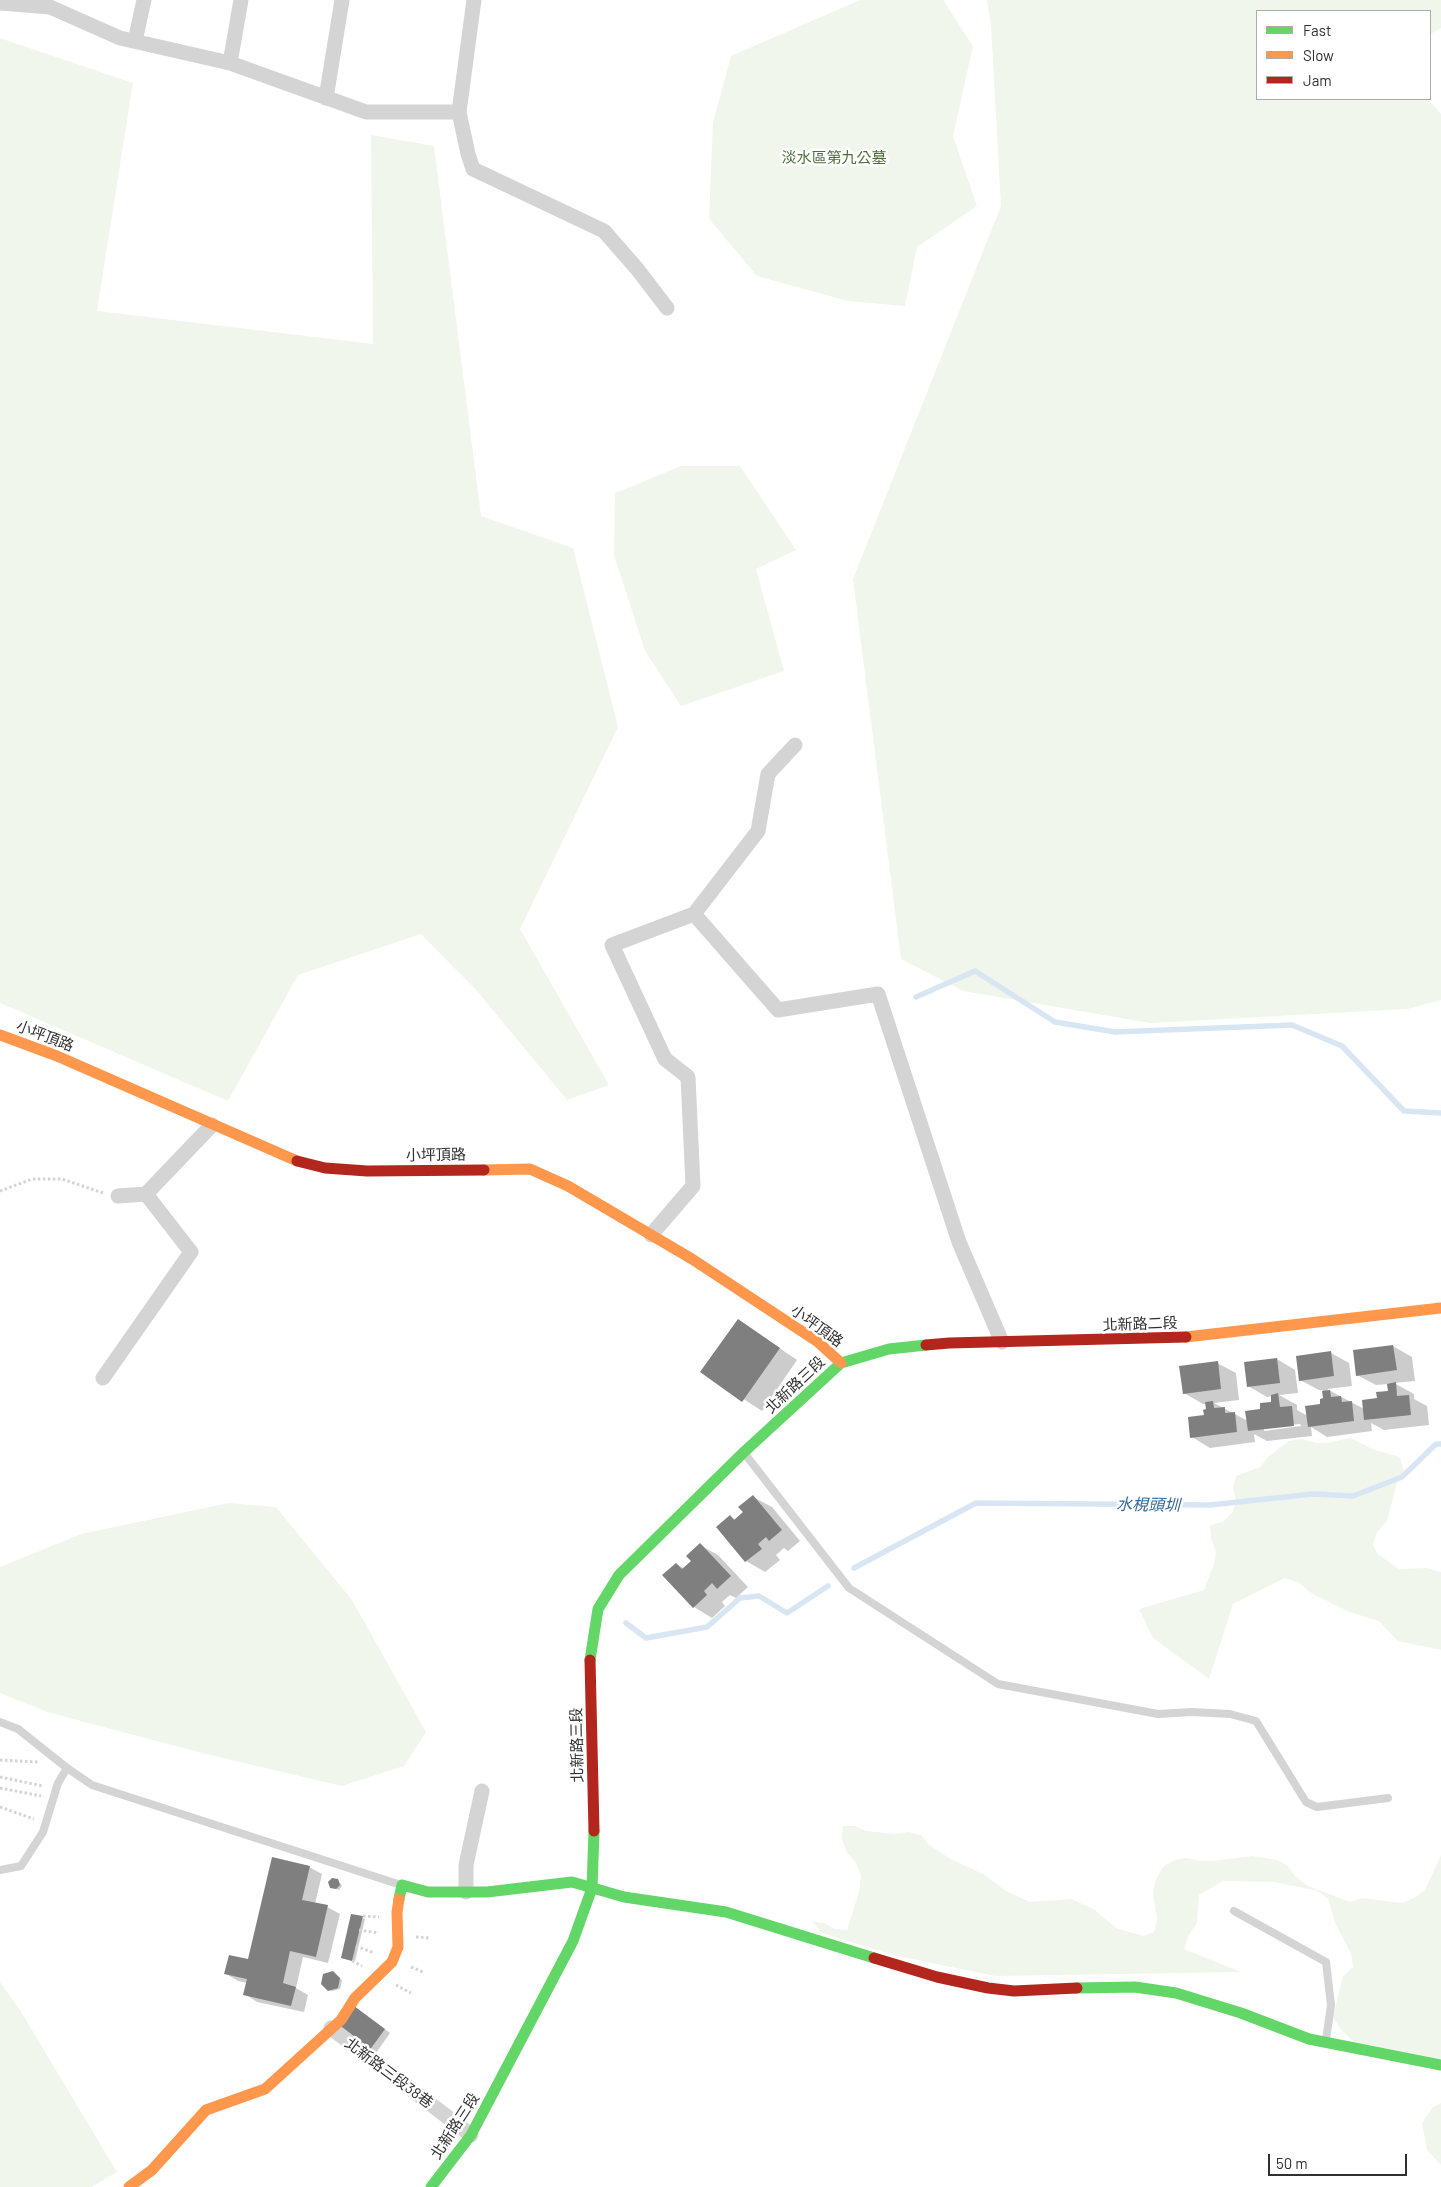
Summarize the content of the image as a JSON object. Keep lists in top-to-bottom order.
{
  "streets": {
    "street": [
      "小坪頂路",
      "北新路二段",
      "北新路三段",
      "北新路三段38巷"
    ]
  },
  "crossings": [
    ["小坪頂路", "北新路二段"],
    ["小坪頂路", "北新路三段"],
    ["北新路二段", "北新路三段"],
    ["北新路三段", "北新路三段38巷"]
  ],
  "water": ["水梘頭圳"],
  "parks": ["淡水區第九公墓"],
  "legend": ["Fast", "Slow", "Jam"],
  "scale_bar": "50 m"
}
